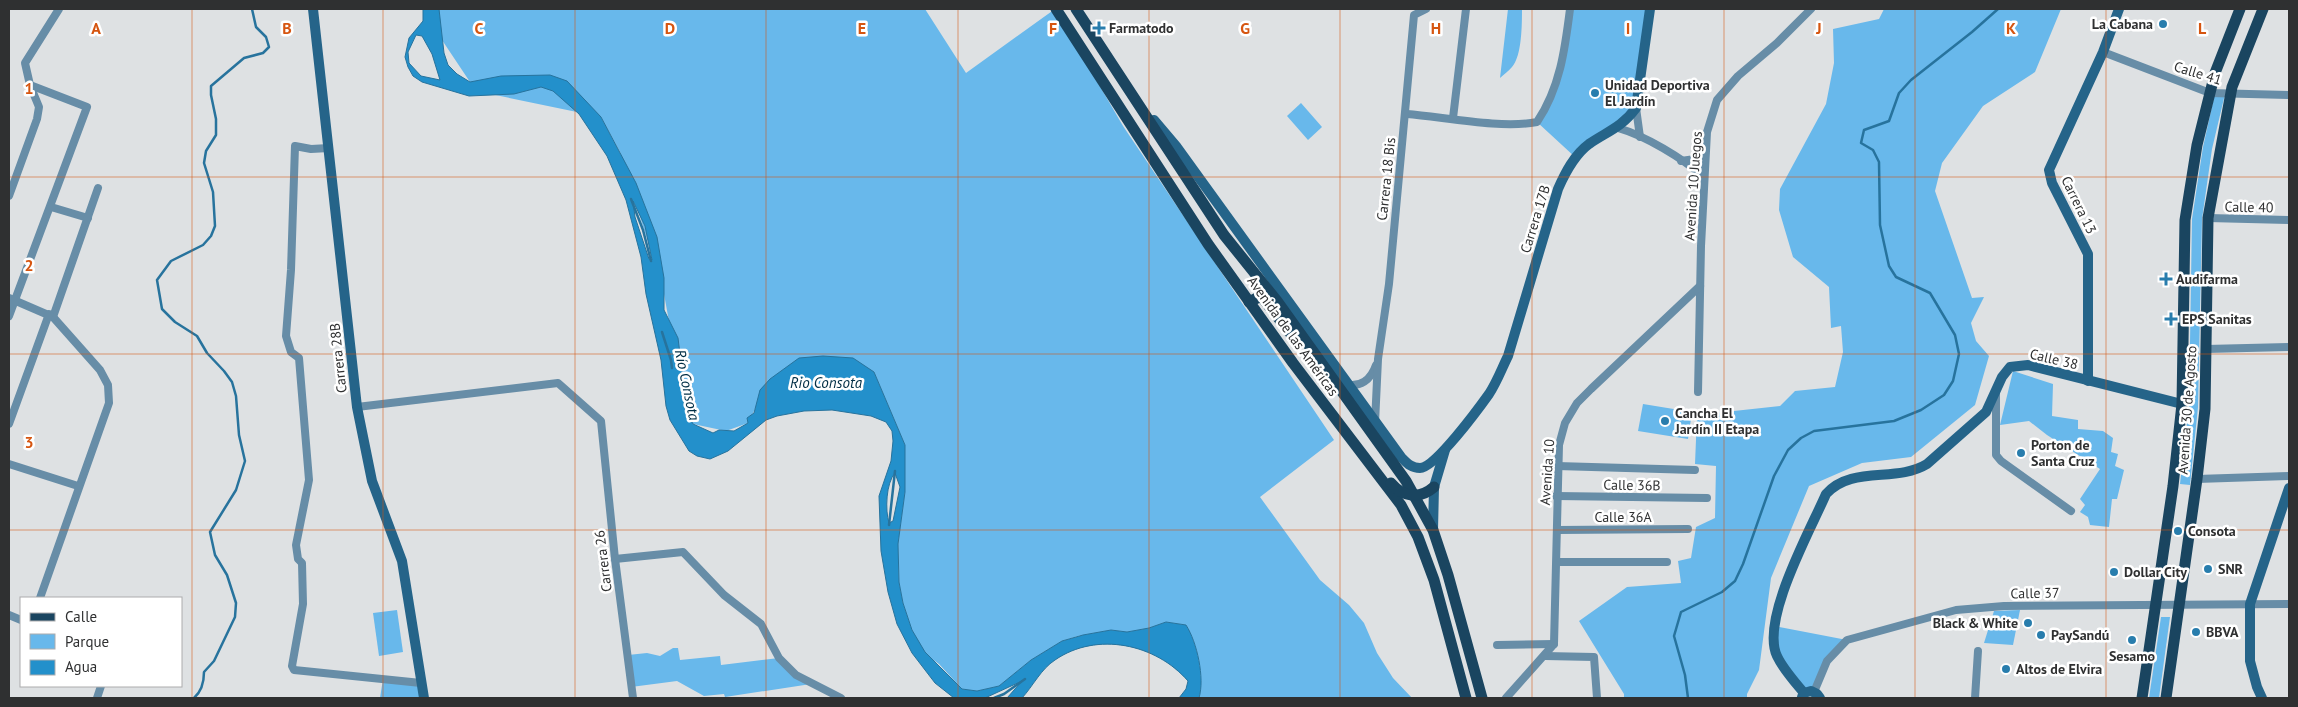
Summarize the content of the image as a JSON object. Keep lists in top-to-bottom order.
{
  "streets": {
    "main road": ["Avenida de las Américas", "Avenida 30 de Agosto"],
    "street": [
      "Calle 41",
      "Carrera 18 Bis",
      "Avenida 10 Juegos",
      "Carrera 13",
      "Calle 40",
      "Carrera 17B",
      "Carrera 28B",
      "Calle 38",
      "Avenida 10",
      "Calle 36B",
      "Calle 36A",
      "Carrera 26",
      "Calle 37"
    ]
  },
  "crossings": [
    ["Calle 41", "Carrera 13"],
    ["Calle 41", "Avenida 30 de Agosto"],
    ["Carrera 18 Bis", "Carrera 17B"],
    ["Carrera 18 Bis", "Avenida de las Américas"],
    ["Avenida 10 Juegos", "Avenida 10"],
    ["Carrera 13", "Calle 38"],
    ["Calle 40", "Avenida 30 de Agosto"],
    ["Carrera 17B", "Avenida de las Américas"],
    ["Carrera 28B", "Carrera 26"],
    ["Calle 38", "Avenida 30 de Agosto"],
    ["Calle 38", "Calle 37"],
    ["Avenida 30 de Agosto", "Calle 37"],
    ["Avenida 10", "Calle 36B"],
    ["Avenida 10", "Calle 36A"]
  ],
  "water": ["Rio Consota", "Río Consota"],
  "places": {
    "other": [
      "La Cabana",
      "Unidad Deportiva El Jardín",
      "Cancha El Jardín II Etapa",
      "Porton de Santa Cruz",
      "Consota",
      "SNR",
      "Dollar City",
      "Black & White",
      "BBVA",
      "PaySandú",
      "Sesamo",
      "Altos de Elvira"
    ],
    "health": ["Farmatodo", "Audifarma", "EPS Sanitas"]
  },
  "legend": ["Calle", "Parque", "Agua"],
  "grid": {
    "columns": [
      "A",
      "B",
      "C",
      "D",
      "E",
      "F",
      "G",
      "H",
      "I",
      "J",
      "K",
      "L"
    ],
    "rows": ["1", "2", "3"]
  }
}
